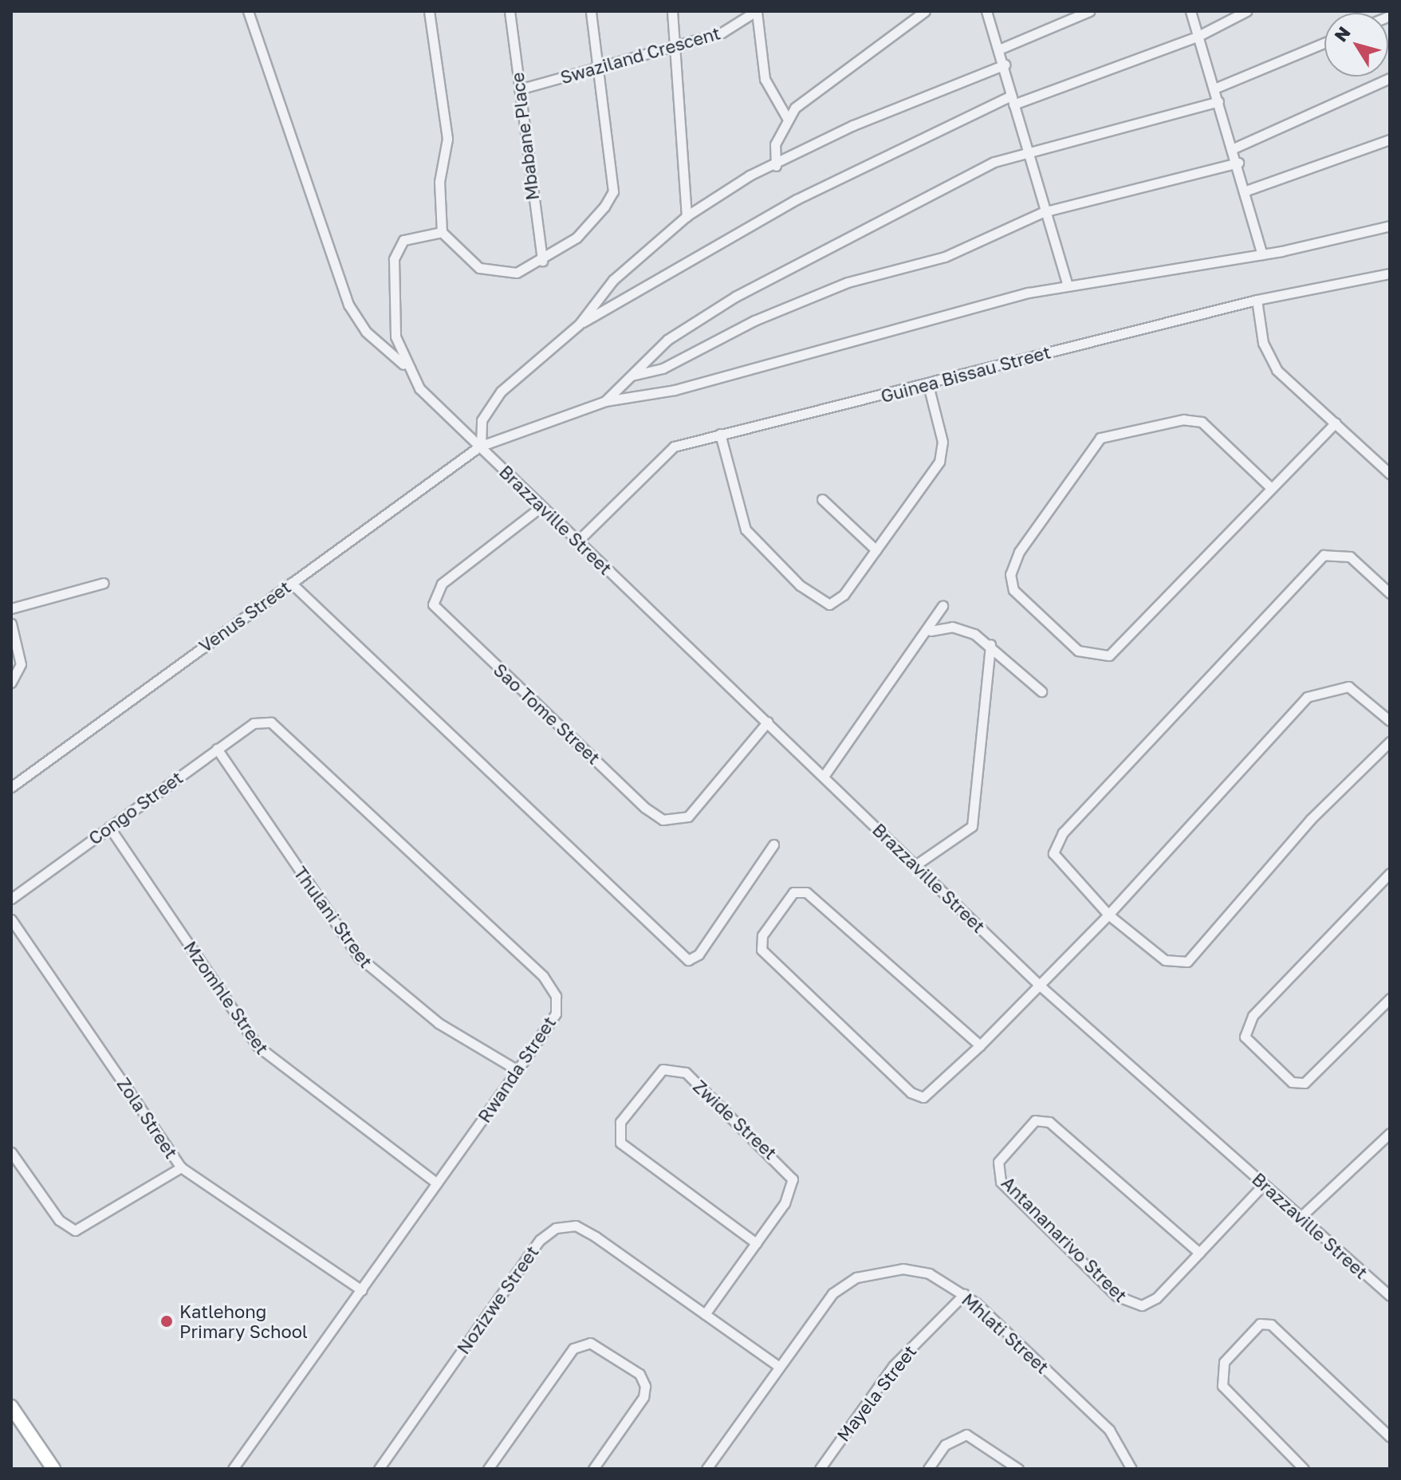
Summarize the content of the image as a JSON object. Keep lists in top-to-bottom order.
{
  "streets": {
    "street": [
      "Swaziland Crescent",
      "Mbabane Place",
      "Guinea Bissau Street",
      "Brazzaville Street",
      "Venus Street",
      "Sao Tome Street",
      "Congo Street",
      "Thulani Street",
      "Mzomhle Street",
      "Rwanda Street",
      "Zola Street",
      "Zwide Street",
      "Antananarivo Street",
      "Nozizwe Street",
      "Mhlati Street",
      "Mayela Street"
    ]
  },
  "crossings": [
    ["Swaziland Crescent", "Mbabane Place"],
    ["Guinea Bissau Street", "Brazzaville Street"],
    ["Brazzaville Street", "Venus Street"],
    ["Brazzaville Street", "Sao Tome Street"],
    ["Brazzaville Street", "Antananarivo Street"],
    ["Congo Street", "Thulani Street"],
    ["Congo Street", "Mzomhle Street"],
    ["Congo Street", "Rwanda Street"],
    ["Thulani Street", "Rwanda Street"],
    ["Mzomhle Street", "Rwanda Street"],
    ["Rwanda Street", "Zola Street"],
    ["Zwide Street", "Nozizwe Street"],
    ["Nozizwe Street", "Mhlati Street"],
    ["Mhlati Street", "Mayela Street"]
  ],
  "places": ["Katlehong Primary School"],
  "north": "top left"
}
